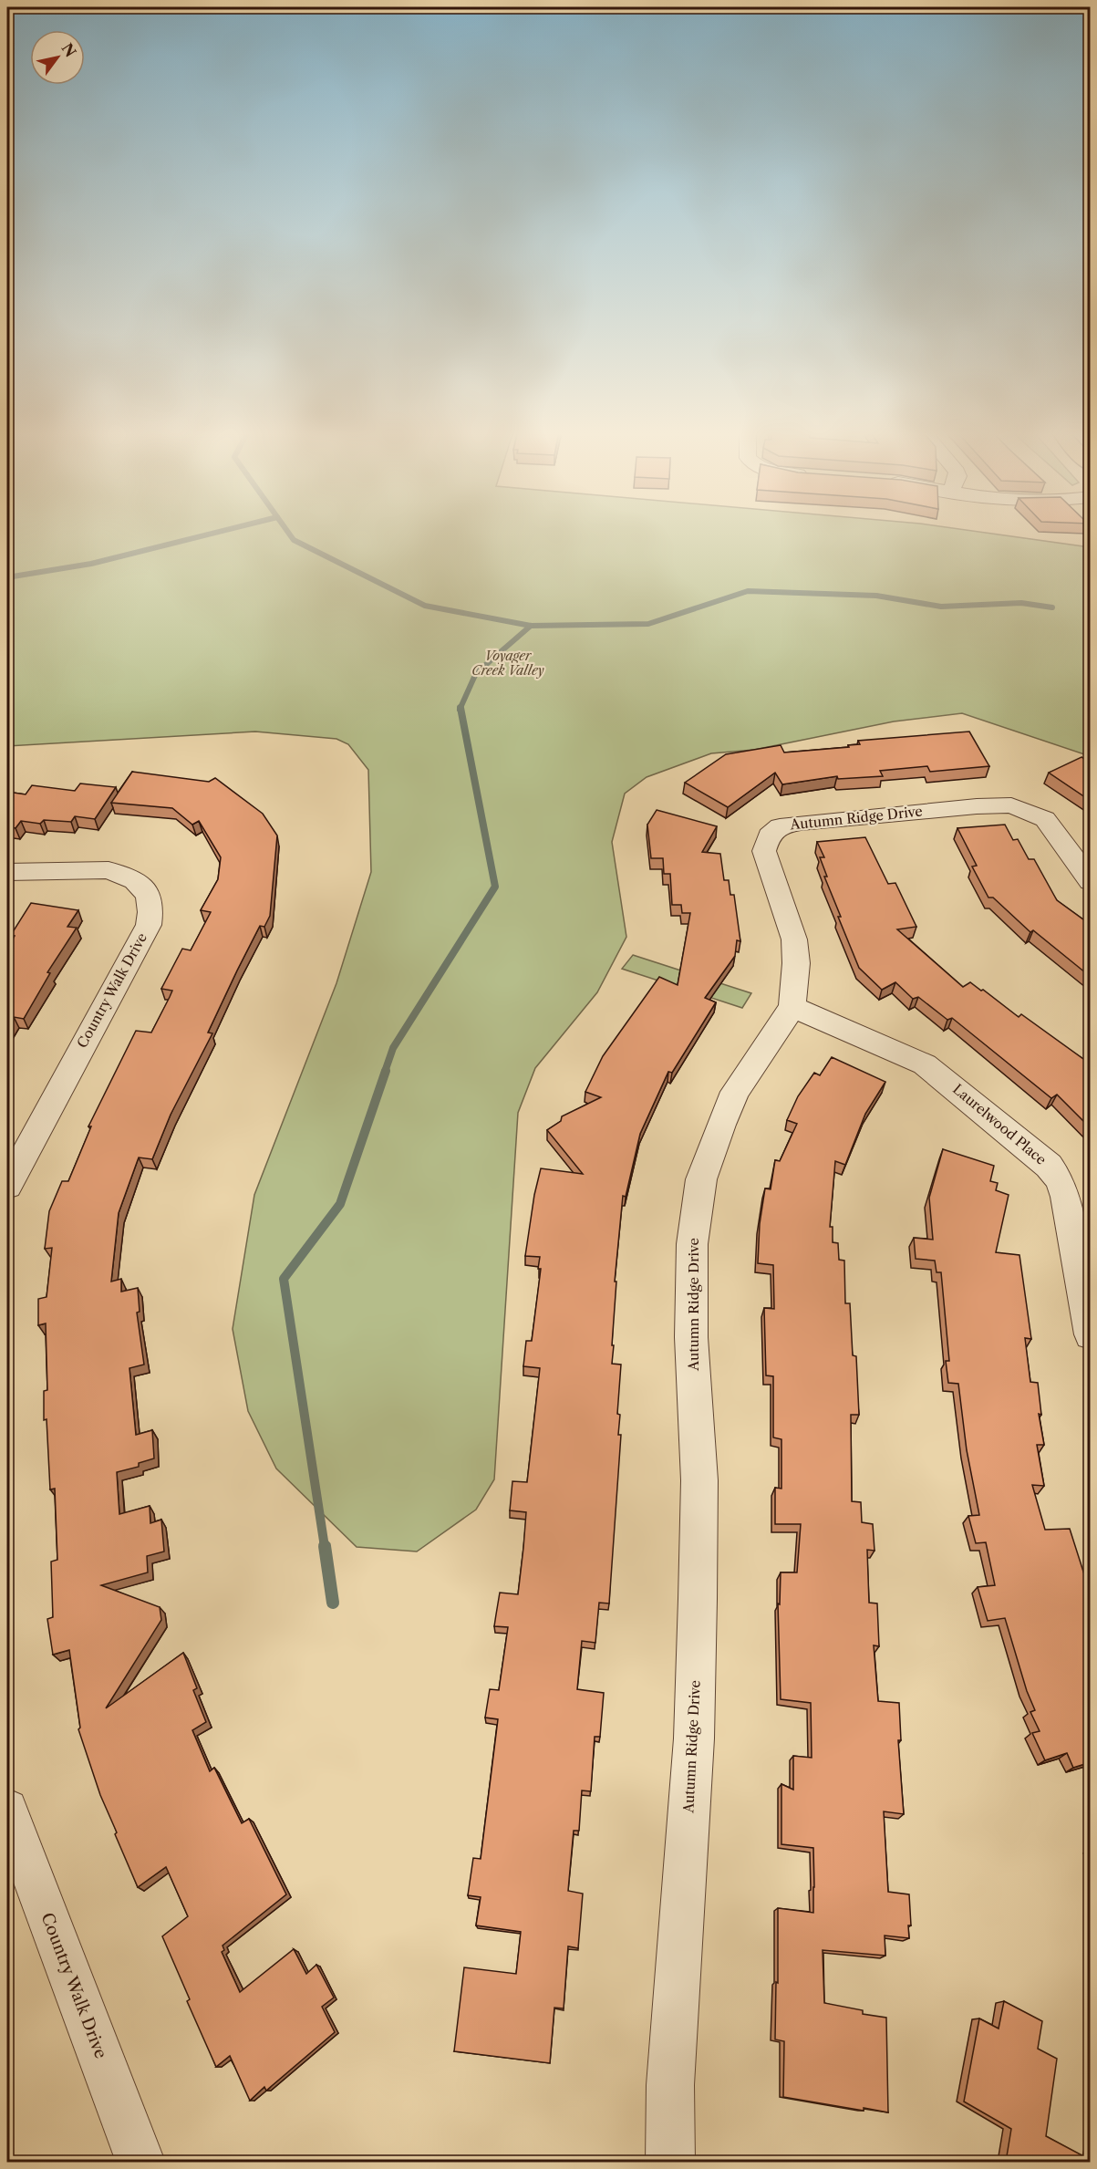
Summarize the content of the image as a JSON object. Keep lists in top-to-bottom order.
{
  "streets": {
    "street": ["Autumn Ridge Drive", "Country Walk Drive", "Laurelwood Place"]
  },
  "crossings": [
    ["Autumn Ridge Drive", "Laurelwood Place"]
  ],
  "parks": ["Voyager Creek Valley"],
  "north": "top right"
}
